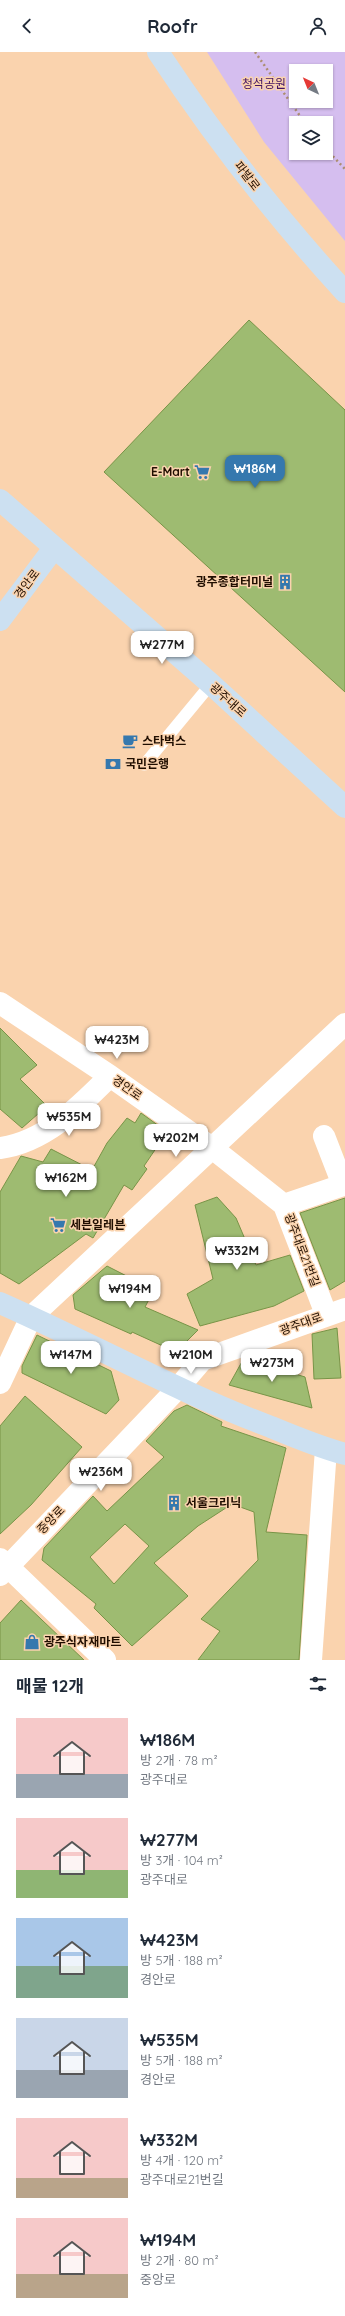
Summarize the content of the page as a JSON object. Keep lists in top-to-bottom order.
{
  "streets": {
    "street": [
      "파발로",
      "경안로",
      "광주대로",
      "광주대로21번길",
      "중앙로"
    ]
  },
  "crossings": [
    ["경안로", "광주대로"],
    ["경안로", "광주대로21번길"],
    ["광주대로", "광주대로21번길"],
    ["광주대로", "중앙로"]
  ],
  "parks": ["청석공원"],
  "places": {
    "supermarket": ["E-Mart", "세븐일레븐"],
    "building": ["광주종합터미널", "서울크리닉"],
    "cafe": ["스타벅스"],
    "bank": ["국민은행"],
    "shop": ["광주식자재마트"]
  },
  "north": "top left",
  "page": {
    "header": "Roofr",
    "price": [
      "₩186M",
      "₩277M",
      "₩423M",
      "₩535M",
      "₩202M",
      "₩162M",
      "₩332M",
      "₩194M",
      "₩147M",
      "₩210M",
      "₩273M",
      "₩236M"
    ],
    "heading": "매물 12개",
    "list": [
      {
        "name": "₩186M",
        "note": "방 2개 · 78 m² · 광주대로"
      },
      {
        "name": "₩277M",
        "note": "방 3개 · 104 m² · 광주대로"
      },
      {
        "name": "₩423M",
        "note": "방 5개 · 188 m² · 경안로"
      },
      {
        "name": "₩535M",
        "note": "방 5개 · 188 m² · 경안로"
      },
      {
        "name": "₩332M",
        "note": "방 4개 · 120 m² · 광주대로21번길"
      },
      {
        "name": "₩194M",
        "note": "방 2개 · 80 m² · 중앙로"
      }
    ]
  }
}
